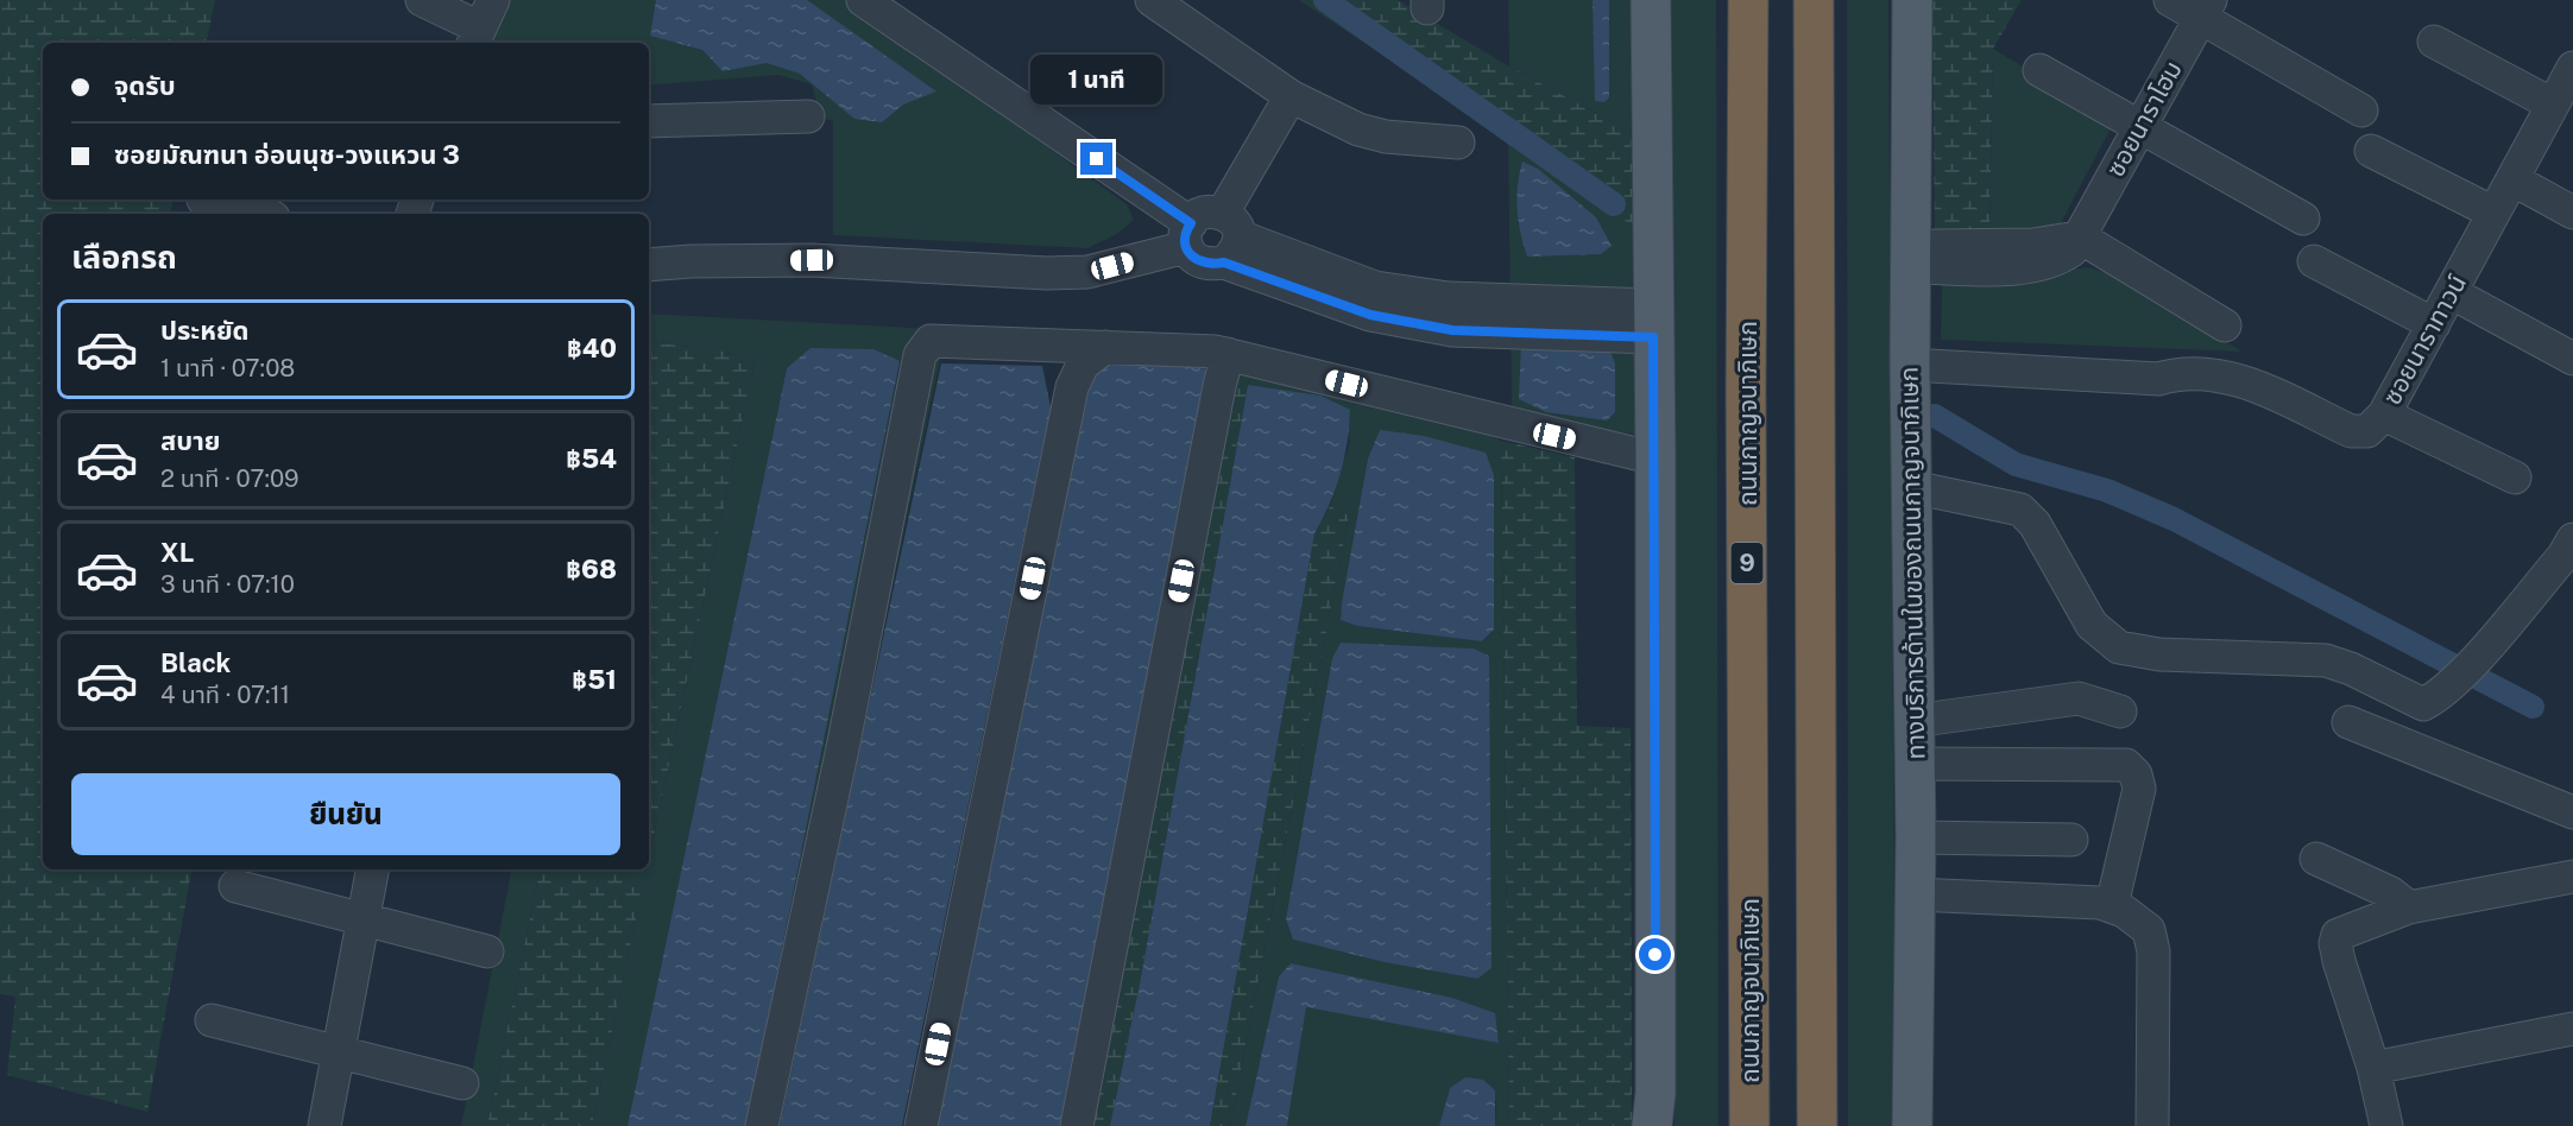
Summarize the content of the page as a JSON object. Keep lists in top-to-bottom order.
{
  "streets": {
    "highway": ["ถนนกาญจนาภิเษก", "9"],
    "main road": ["ทางบริการด้านในของถนนกาญจนาภิเษก"],
    "street": ["ซอยนาราโฮม", "ซอยนาราทาวน์"]
  },
  "crossings": [
    ["ซอยนาราทาวน์", "ทางบริการด้านในของถนนกาญจนาภิเษก"]
  ],
  "page": {
    "banner": ["จุดรับ", "ซอยมัณฑนา อ่อนนุช-วงแหวน 3"],
    "bubble": "1 นาที",
    "heading": "เลือกรถ",
    "list": [
      {
        "name": "ประหยัด",
        "note": "1 นาที · 07:08",
        "value": "฿40"
      },
      {
        "name": "สบาย",
        "note": "2 นาที · 07:09",
        "value": "฿54"
      },
      {
        "name": "XL",
        "note": "3 นาที · 07:10",
        "value": "฿68"
      },
      {
        "name": "Black",
        "note": "4 นาที · 07:11",
        "value": "฿51"
      }
    ],
    "buttons": "ยืนยัน"
  }
}
